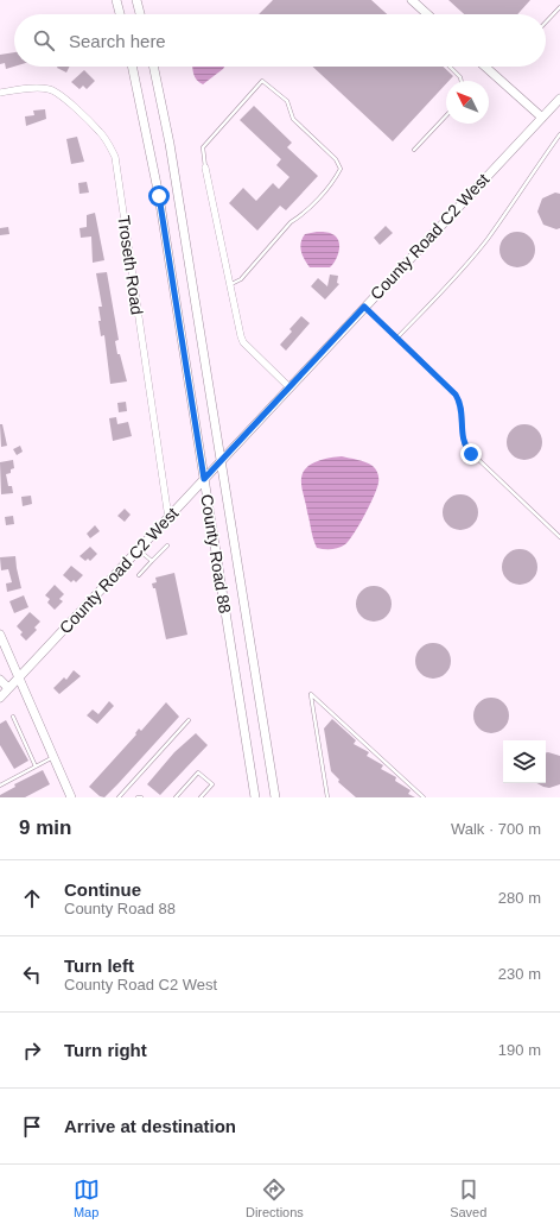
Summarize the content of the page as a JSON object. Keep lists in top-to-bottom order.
{
  "streets": {
    "main road": ["County Road C2 West", "County Road 88"],
    "street": ["Troseth Road"]
  },
  "crossings": [
    ["County Road C2 West", "Troseth Road"],
    ["County Road C2 West", "County Road 88"]
  ],
  "north": "top left",
  "page": {
    "search": "Search here",
    "heading": ["9 min", "Walk · 700 m"],
    "list": [
      ["Continue", "County Road 88", "280 m"],
      ["Turn left", "County Road C2 West", "230 m"],
      ["Turn right", "190 m"],
      "Arrive at destination"
    ],
    "nav": ["Map", "Directions", "Saved"]
  }
}
